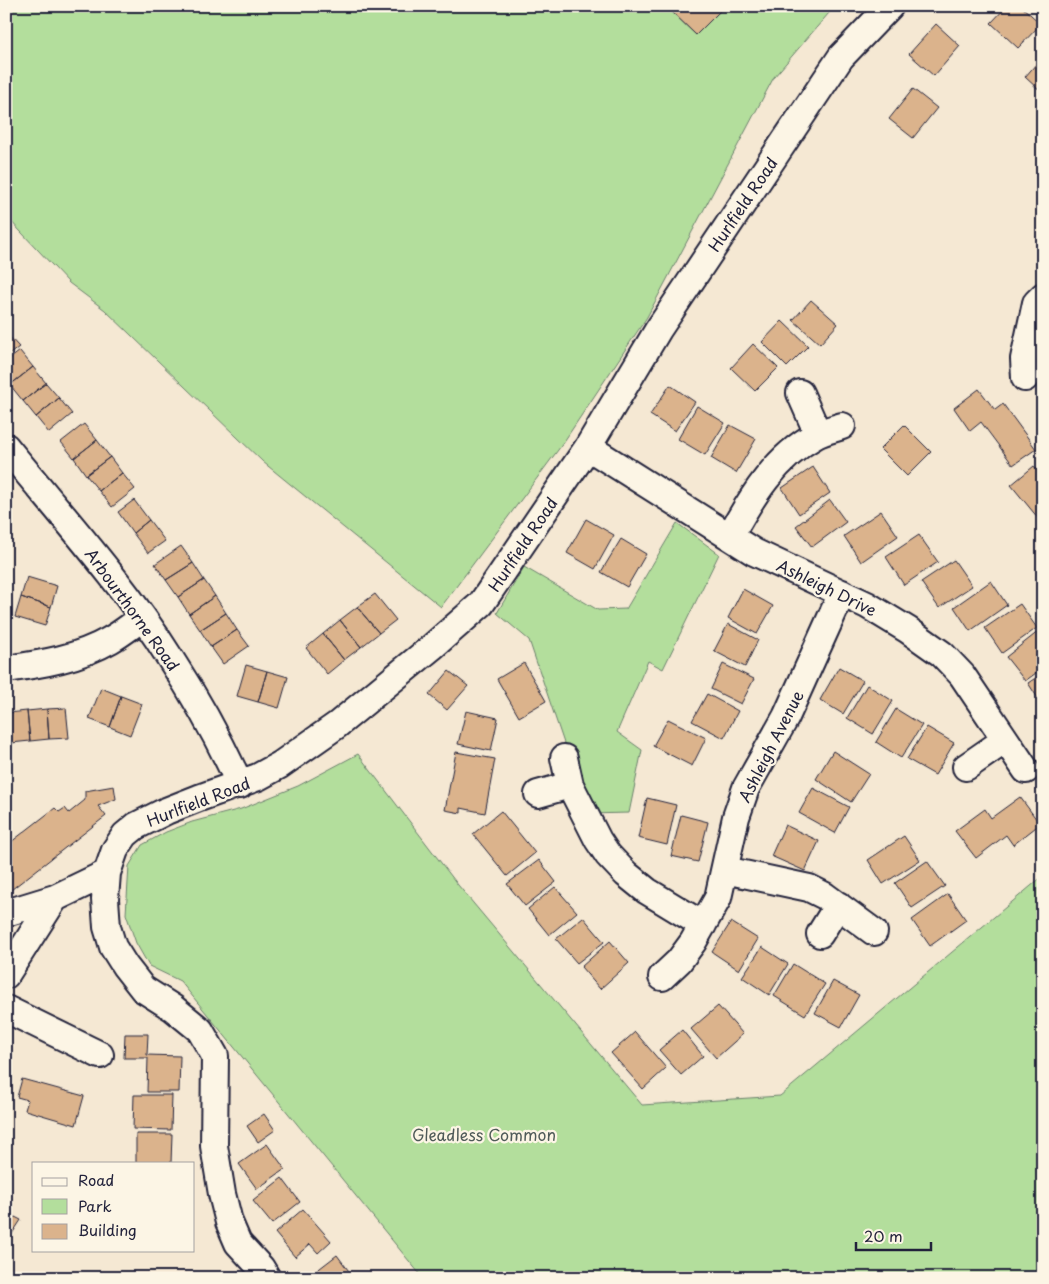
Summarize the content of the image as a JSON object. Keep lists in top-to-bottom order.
{
  "streets": {
    "street": [
      "Hurlfield Road",
      "Ashleigh Drive",
      "Arbourthorne Road",
      "Ashleigh Avenue"
    ]
  },
  "crossings": [
    ["Hurlfield Road", "Ashleigh Drive"],
    ["Hurlfield Road", "Arbourthorne Road"],
    ["Ashleigh Drive", "Ashleigh Avenue"]
  ],
  "parks": ["Gleadless Common"],
  "legend": ["Road", "Park", "Building"],
  "scale_bar": "20 m"
}
